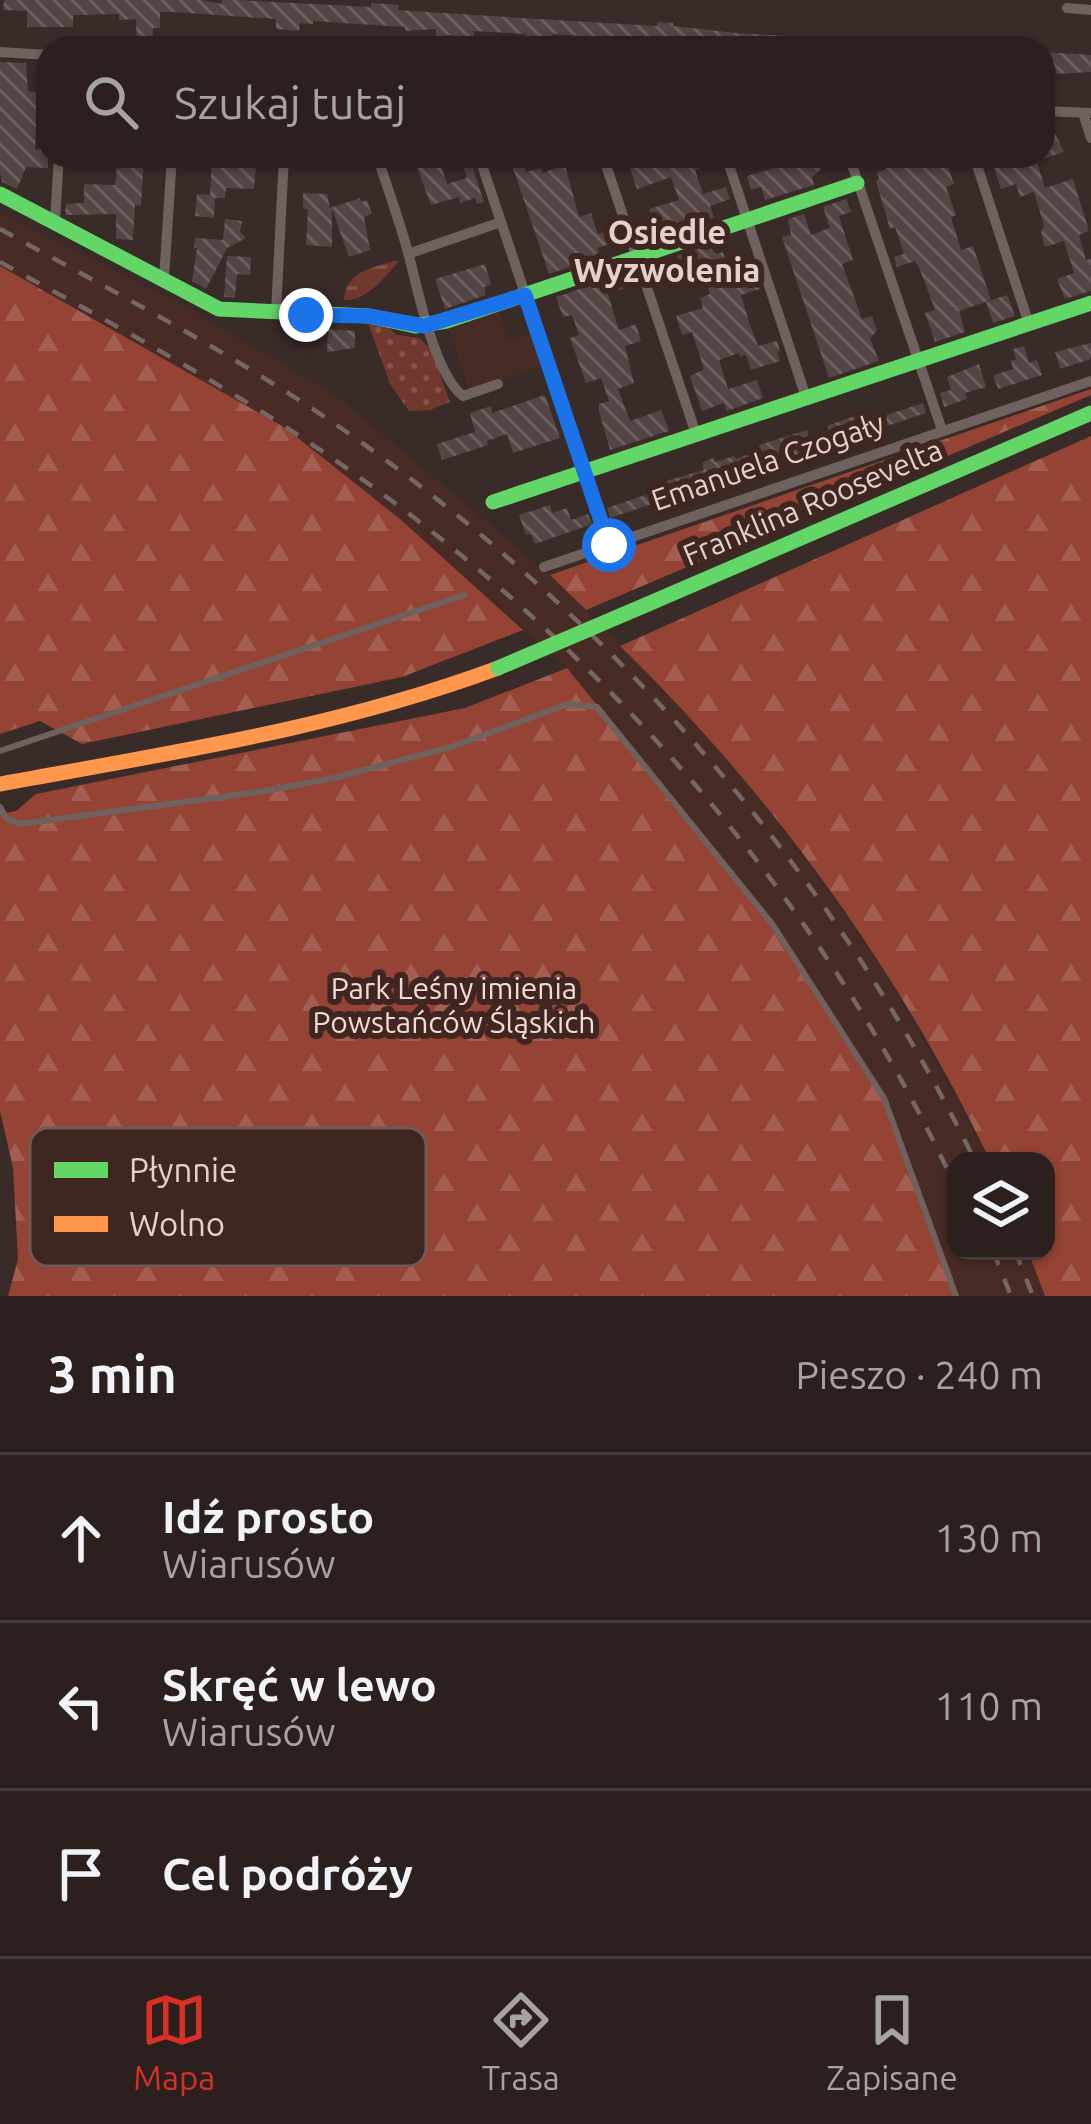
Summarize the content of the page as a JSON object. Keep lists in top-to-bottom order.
{
  "streets": {
    "street": ["Emanuela Czogały", "Franklina Roosevelta"]
  },
  "districts": ["Osiedle Wyzwolenia"],
  "parks": ["Park Leśny imienia Powstańców Śląskich"],
  "legend": ["Płynnie", "Wolno"],
  "page": {
    "search": "Szukaj tutaj",
    "heading": ["3 min", "Pieszo · 240 m"],
    "list": [
      ["Idź prosto", "Wiarusów", "130 m"],
      ["Skręć w lewo", "Wiarusów", "110 m"],
      "Cel podróży"
    ],
    "nav": ["Mapa", "Trasa", "Zapisane"]
  }
}
